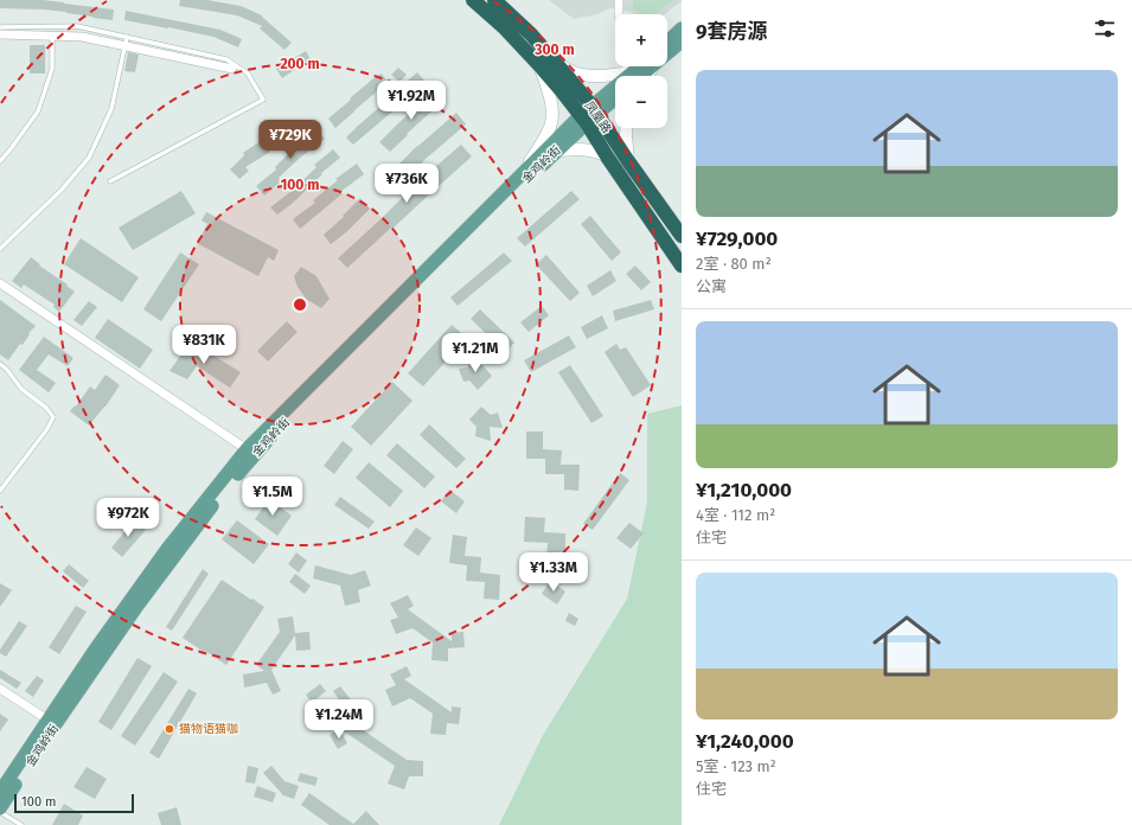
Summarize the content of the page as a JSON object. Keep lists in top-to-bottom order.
{
  "streets": {
    "highway": ["凤凰路"],
    "main road": ["金鸡岭街"]
  },
  "crossings": [
    ["凤凰路", "金鸡岭街"]
  ],
  "places": ["猫物语猫咖"],
  "scale_bar": "100 m",
  "page": {
    "heading": "9套房源",
    "map_buttons": ["+", "−"],
    "list": [
      {
        "name": "¥729,000",
        "note": "2室 · 80 m² · 公寓"
      },
      {
        "name": "¥1,210,000",
        "note": "4室 · 112 m² · 住宅"
      },
      {
        "name": "¥1,240,000",
        "note": "5室 · 123 m² · 住宅"
      }
    ],
    "price": [
      "¥1.92M",
      "¥729K",
      "¥736K",
      "¥831K",
      "¥1.21M",
      "¥1.5M",
      "¥972K",
      "¥1.33M",
      "¥1.24M"
    ],
    "scale": "100 m"
  },
  "rings": ["300 m", "200 m", "100 m"]
}
